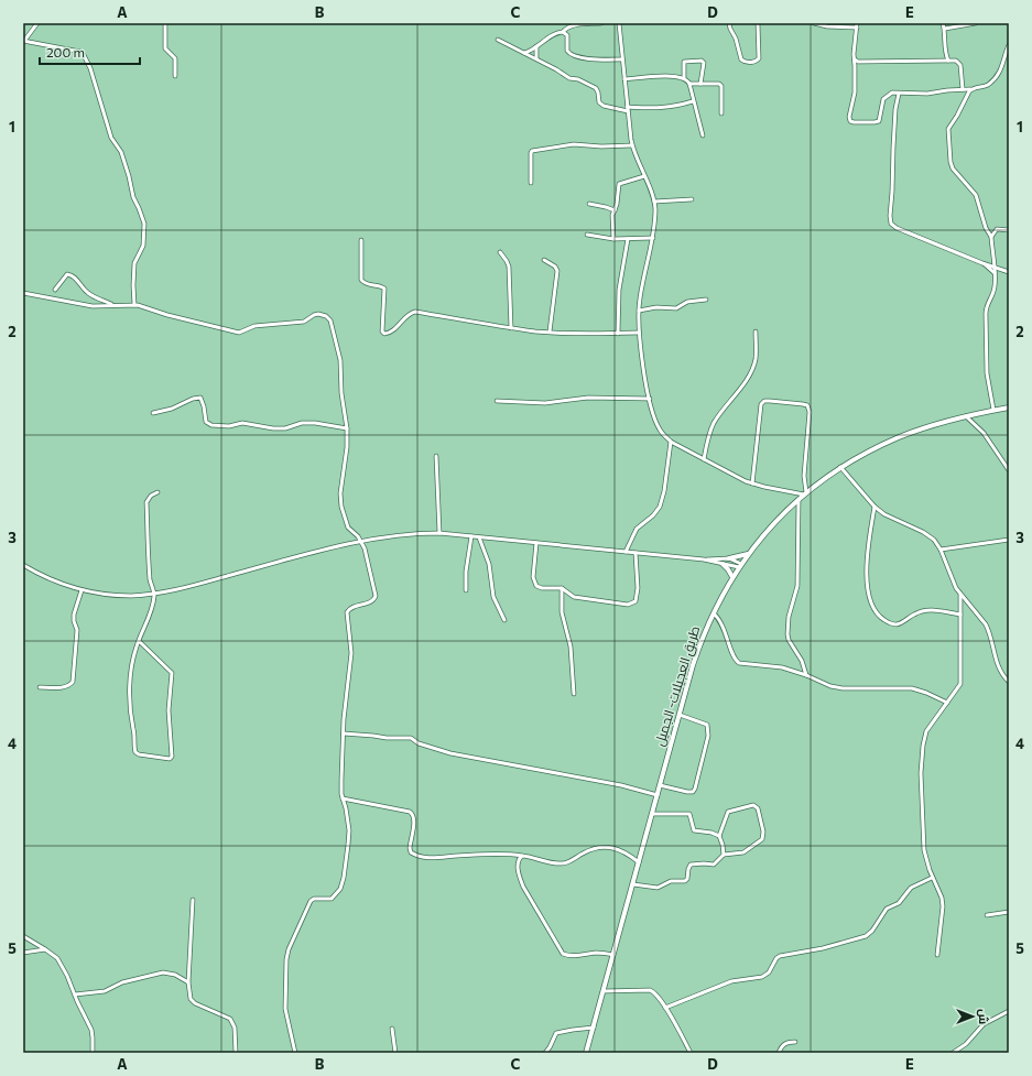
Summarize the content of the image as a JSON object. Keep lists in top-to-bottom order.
{
  "streets": {
    "main road": ["طريق العجيلات- الجميل"]
  },
  "scale_bar": "200 m",
  "north": "right",
  "grid": {
    "columns": [
      "A",
      "B",
      "C",
      "D",
      "E"
    ],
    "rows": [
      "1",
      "2",
      "3",
      "4",
      "5"
    ]
  }
}
